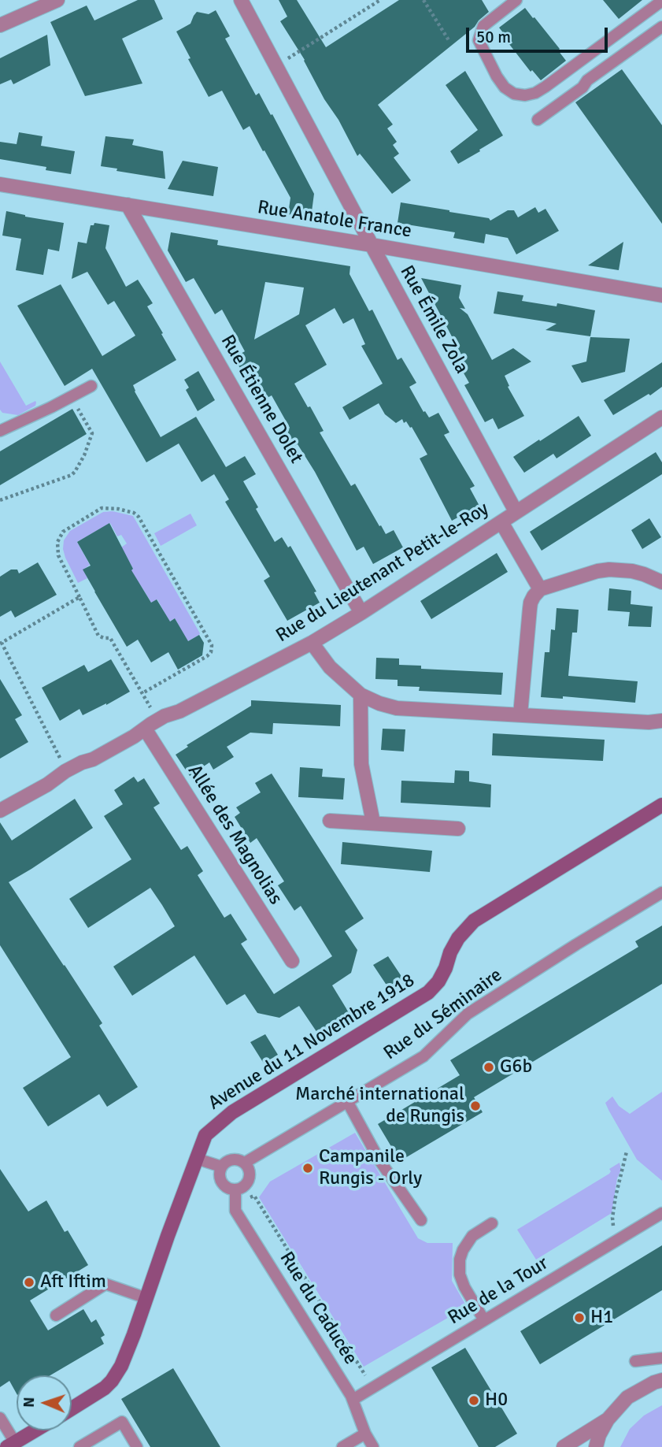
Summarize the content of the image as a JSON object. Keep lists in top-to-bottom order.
{
  "streets": {
    "main road": ["Avenue du 11 Novembre 1918"],
    "street": [
      "Rue Anatole France",
      "Rue Émile Zola",
      "Rue Étienne Dolet",
      "Rue du Lieutenant Petit-le-Roy",
      "Allée des Magnolias"
    ],
    "lane": ["Rue du Séminaire", "Rue de la Tour", "Rue du Caducée"]
  },
  "crossings": [
    ["Rue Anatole France", "Rue Émile Zola"],
    ["Rue Anatole France", "Rue Étienne Dolet"],
    ["Rue Émile Zola", "Rue du Lieutenant Petit-le-Roy"],
    ["Rue Étienne Dolet", "Rue du Lieutenant Petit-le-Roy"],
    ["Rue du Lieutenant Petit-le-Roy", "Allée des Magnolias"],
    ["Rue du Séminaire", "Rue du Caducée"],
    ["Rue de la Tour", "Rue du Caducée"]
  ],
  "places": [
    "G6b",
    "Marché international de Rungis",
    "Campanile Rungis - Orly",
    "Aft Iftim",
    "H1",
    "H0"
  ],
  "scale_bar": "50 m",
  "north": "left"
}
